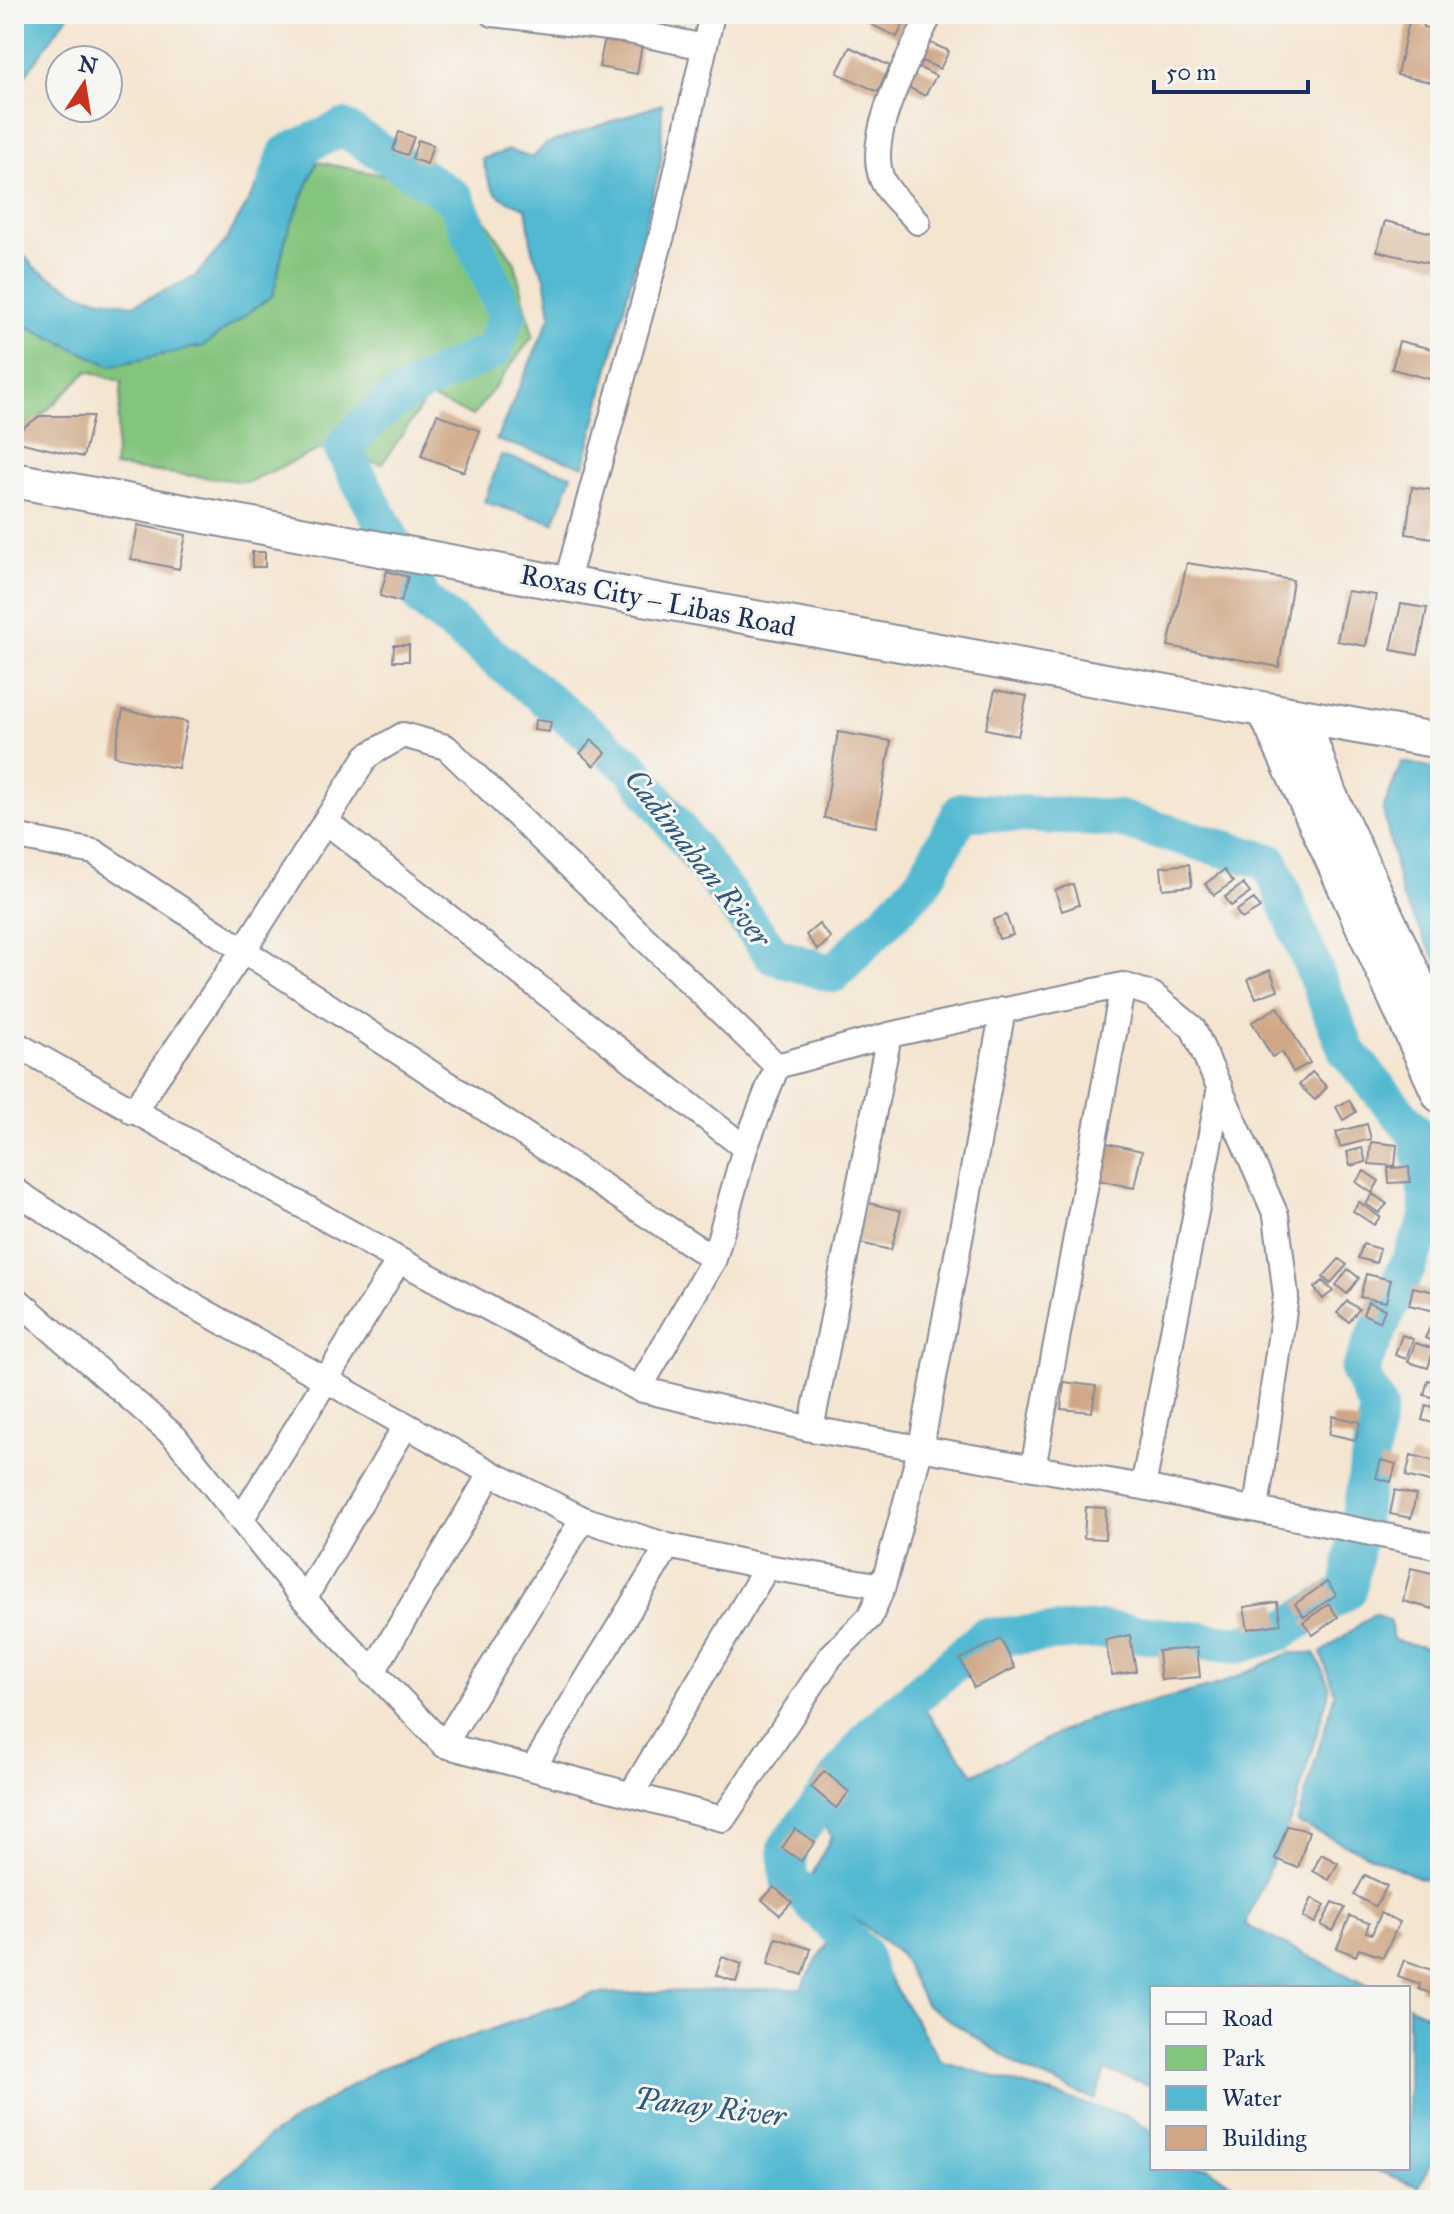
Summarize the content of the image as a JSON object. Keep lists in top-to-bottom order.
{
  "streets": {
    "main road": ["Roxas City – Libas Road"]
  },
  "water": ["Cadimahan River", "Panay River"],
  "legend": [
    "Road",
    "Park",
    "Water",
    "Building"
  ],
  "scale_bar": "50 m",
  "north": "top"
}
